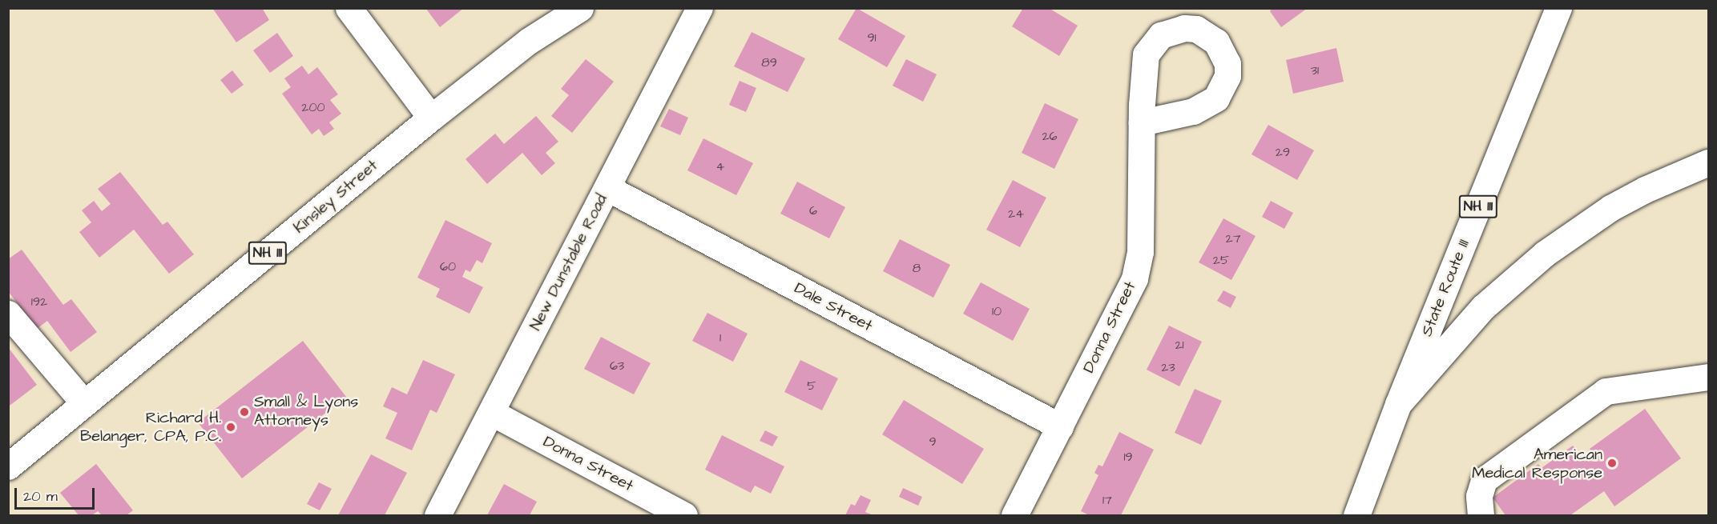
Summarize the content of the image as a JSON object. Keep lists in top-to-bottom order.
{
  "streets": {
    "main road": [
      "Kinsley Street",
      "NH 111",
      "New Dunstable Road",
      "State Route 111",
      "Dale Street",
      "Donna Street"
    ]
  },
  "crossings": [
    ["New Dunstable Road", "Dale Street"],
    ["New Dunstable Road", "Donna Street"],
    ["Dale Street", "Donna Street"]
  ],
  "places": ["Small & Lyons Attorneys", "Richard H. Belanger, CPA, P.C.", "American Medical Response"],
  "house_numbers": [
    "91",
    "89",
    "31",
    "200",
    "26",
    "29",
    "4",
    "6",
    "24",
    "27",
    "25",
    "60",
    "8",
    "192",
    "10",
    "1",
    "21",
    "63",
    "23",
    "5",
    "9",
    "19",
    "17"
  ],
  "scale_bar": "20 m"
}
